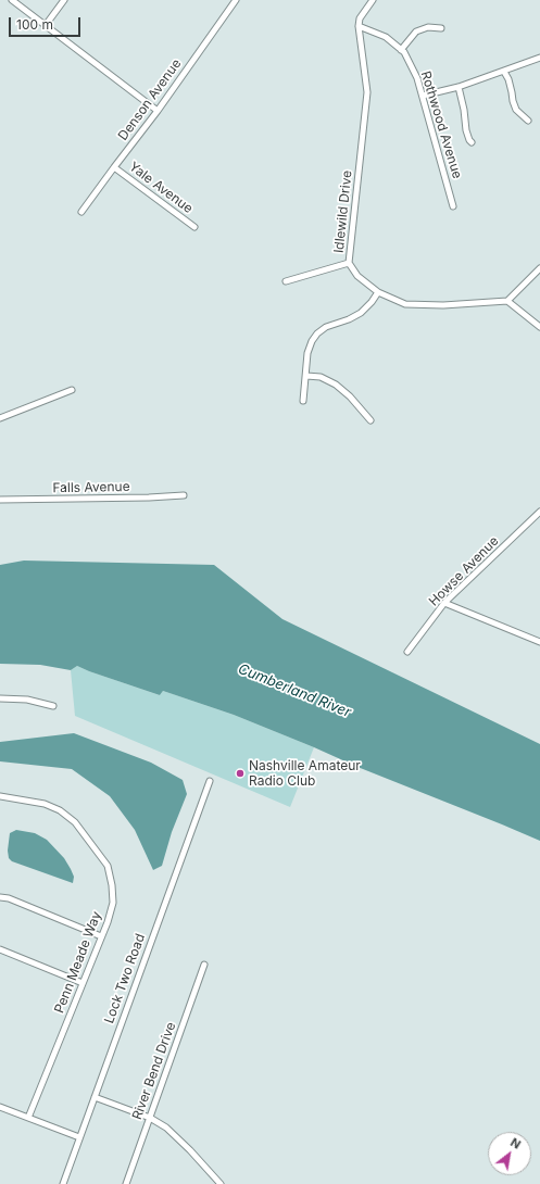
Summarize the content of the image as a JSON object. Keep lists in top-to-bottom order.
{
  "streets": {
    "street": [
      "Denson Avenue",
      "Rothwood Avenue",
      "Yale Avenue",
      "Idlewild Drive",
      "Falls Avenue",
      "Howse Avenue",
      "Penn Meade Way",
      "Lock Two Road",
      "River Bend Drive"
    ]
  },
  "crossings": [
    ["Denson Avenue", "Yale Avenue"],
    ["Rothwood Avenue", "Idlewild Drive"]
  ],
  "water": ["Cumberland River"],
  "places": ["Nashville Amateur Radio Club"],
  "scale_bar": "100 m",
  "north": "top right"
}
